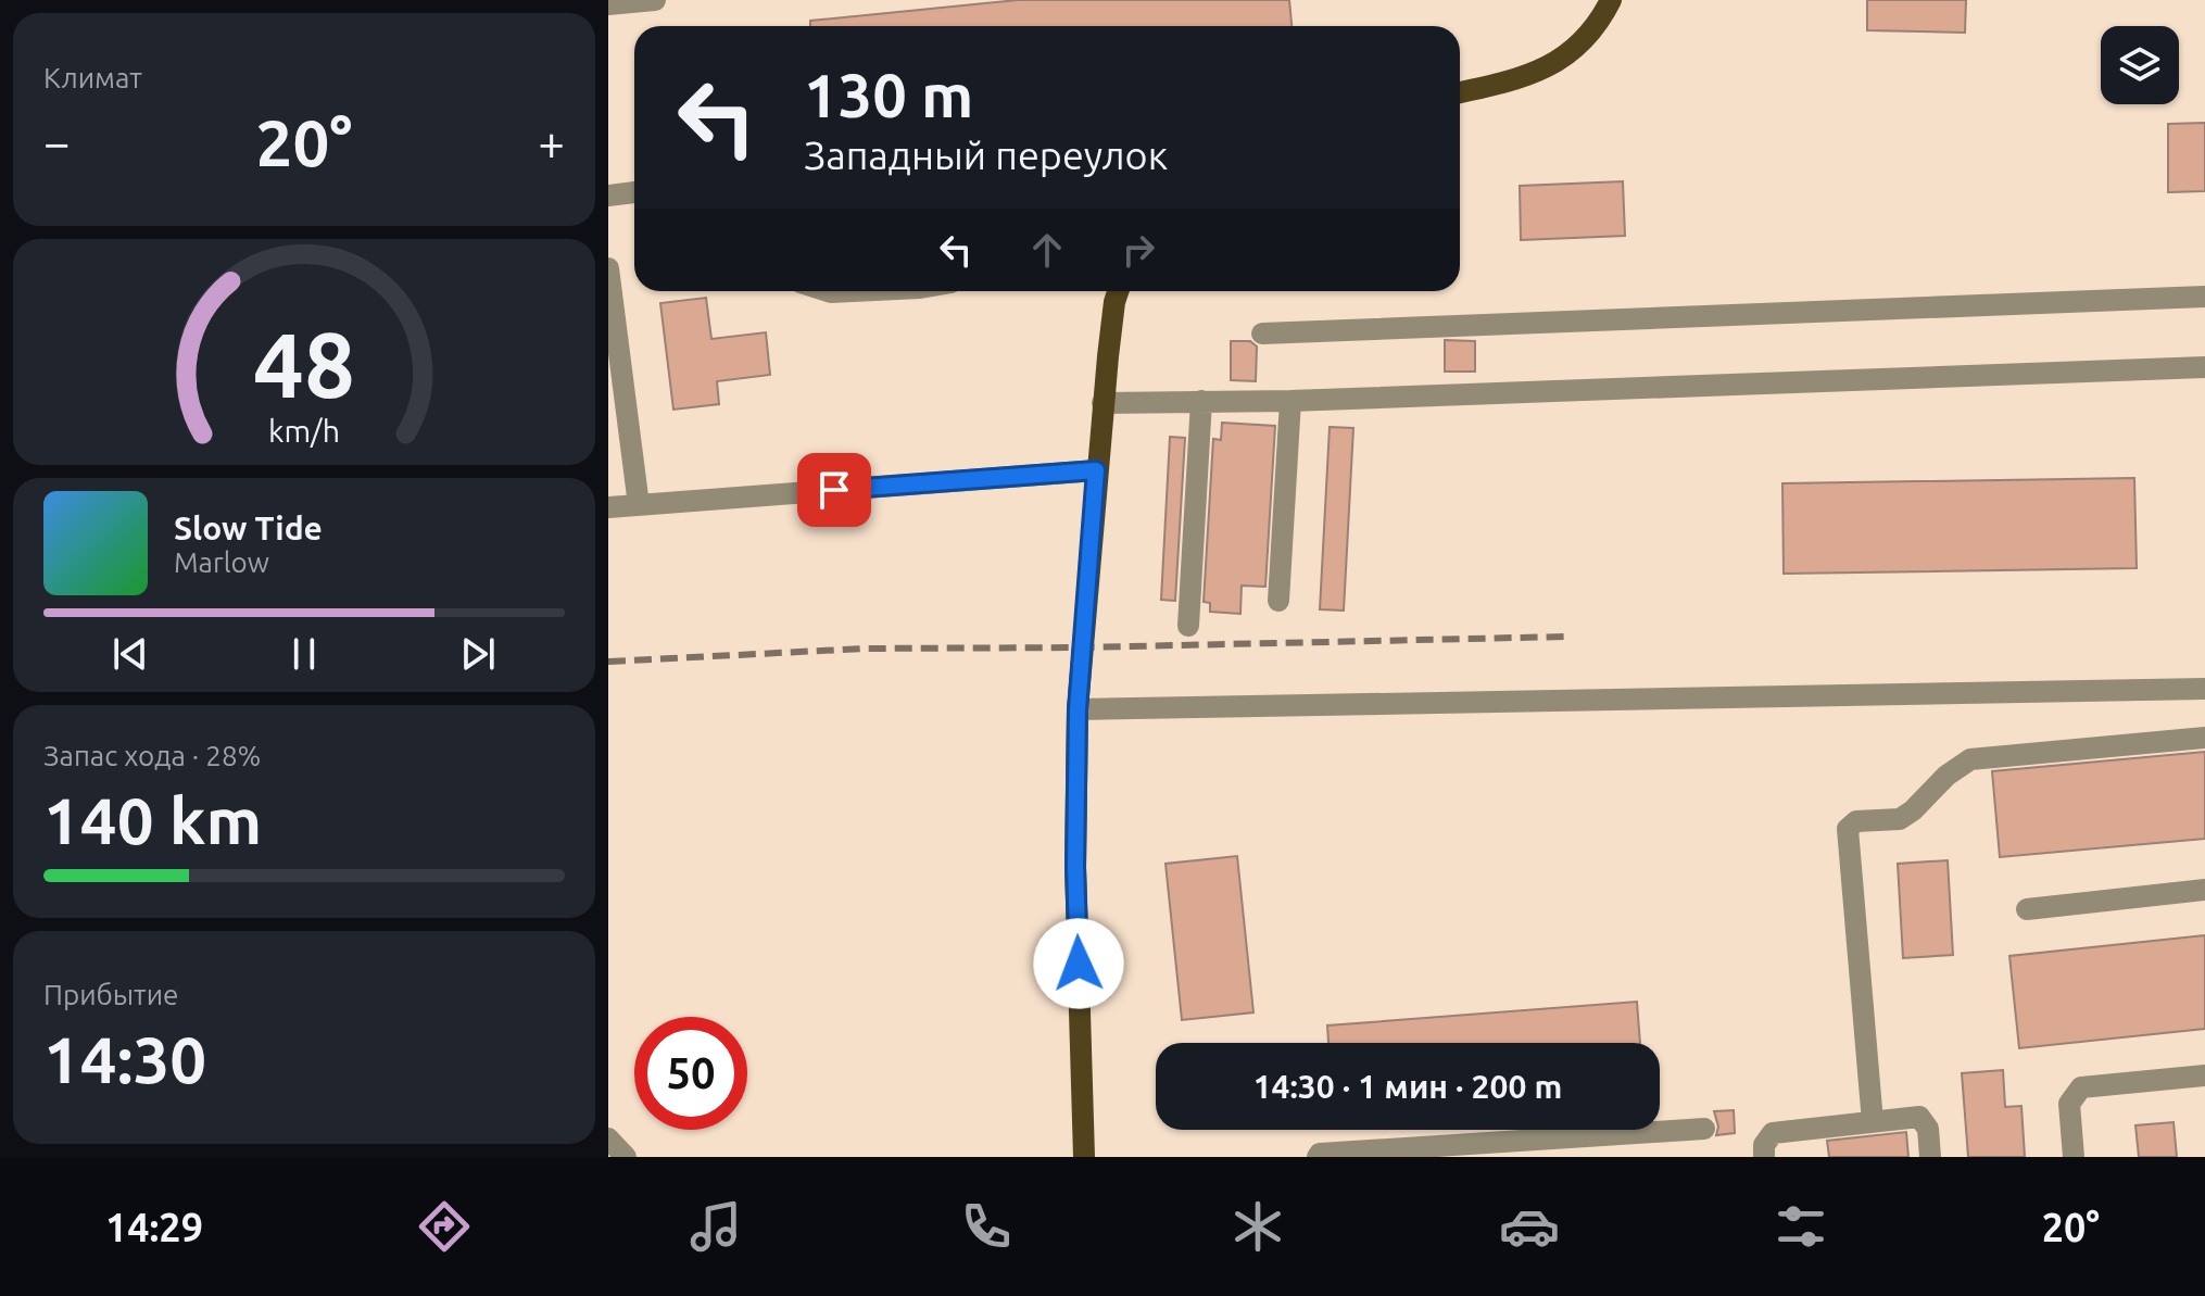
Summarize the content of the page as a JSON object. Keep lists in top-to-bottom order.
{
  "page": {
    "tile": [
      "Климат",
      ["Запас хода · 28%", "140 km"],
      ["Прибытие", "14:30"]
    ],
    "turn": ["130 m", "Западный переулок"],
    "heat": ["−", "20°", "+"],
    "song": ["Slow Tide", "Marlow"],
    "limit": "50",
    "trip": "14:30 · 1 мин · 200 m",
    "tabs": ["14:29", "20°"],
    "gauge": ["48", "km/h"]
  }
}
